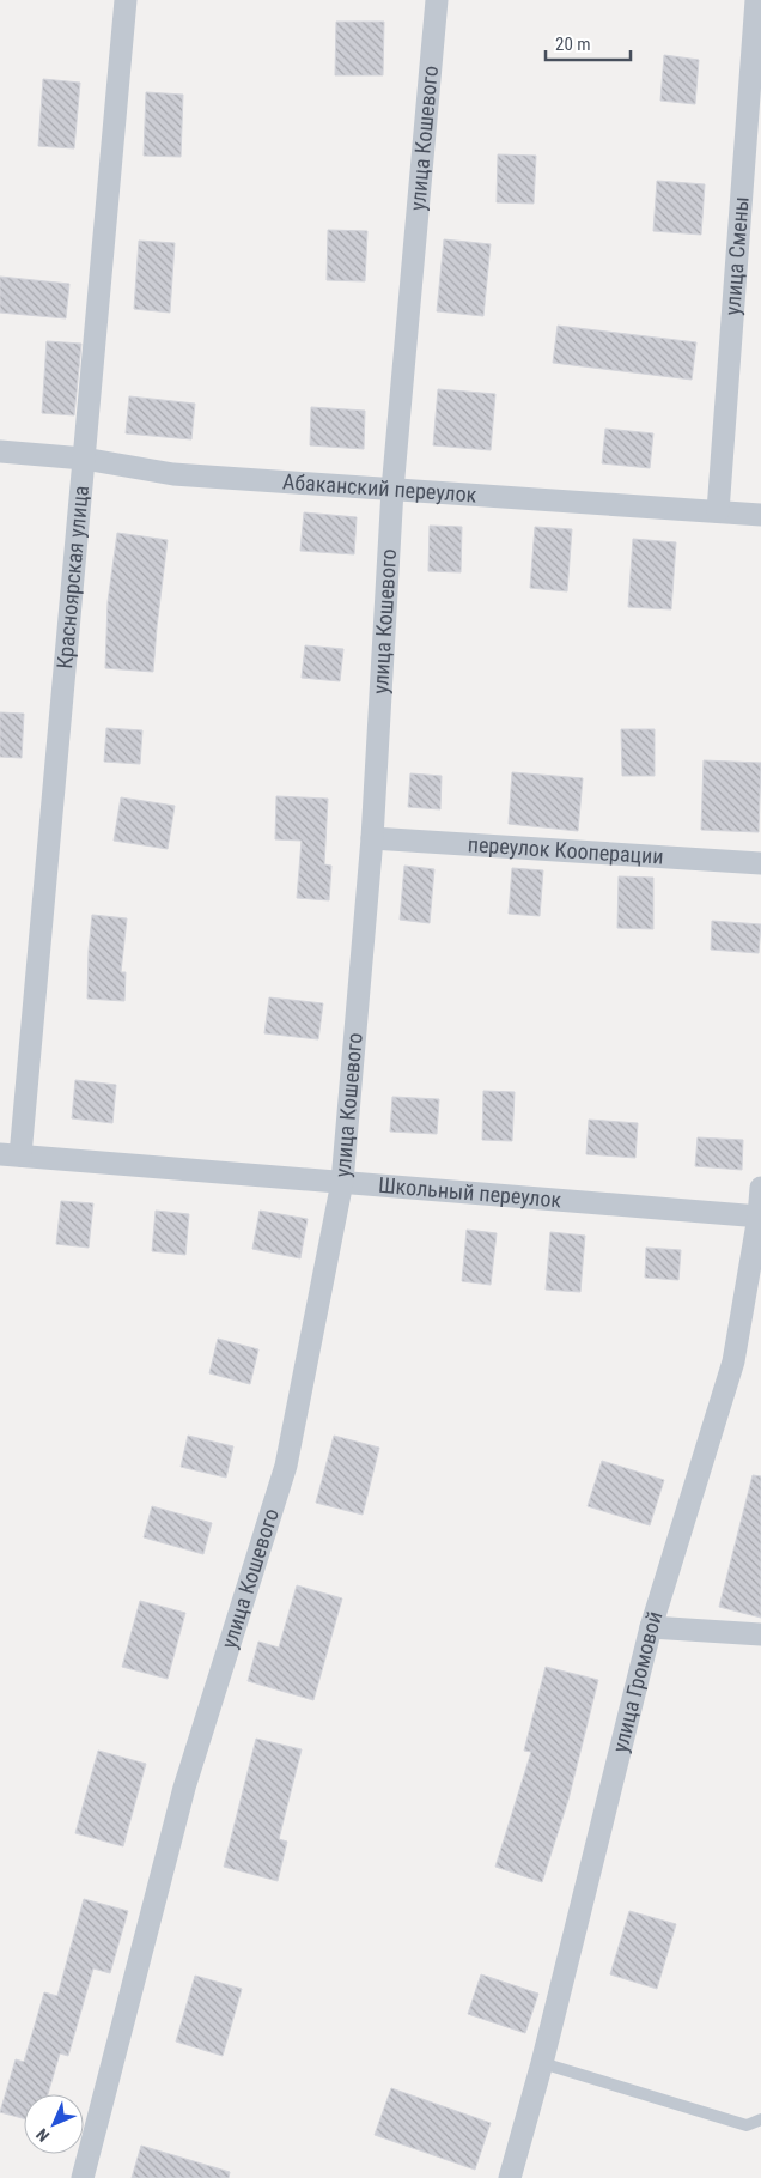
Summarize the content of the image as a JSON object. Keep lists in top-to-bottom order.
{
  "streets": {
    "street": [
      "улица Кошевого",
      "улица Смены",
      "Абаканский переулок",
      "Красноярская улица",
      "переулок Кооперации",
      "Школьный переулок",
      "улица Громовой"
    ]
  },
  "crossings": [
    ["улица Кошевого", "Абаканский переулок"],
    ["улица Кошевого", "переулок Кооперации"],
    ["улица Кошевого", "Школьный переулок"],
    ["улица Смены", "Абаканский переулок"],
    ["Абаканский переулок", "Красноярская улица"],
    ["Красноярская улица", "Школьный переулок"],
    ["Школьный переулок", "улица Громовой"]
  ],
  "scale_bar": "20 m",
  "north": "bottom left"
}
